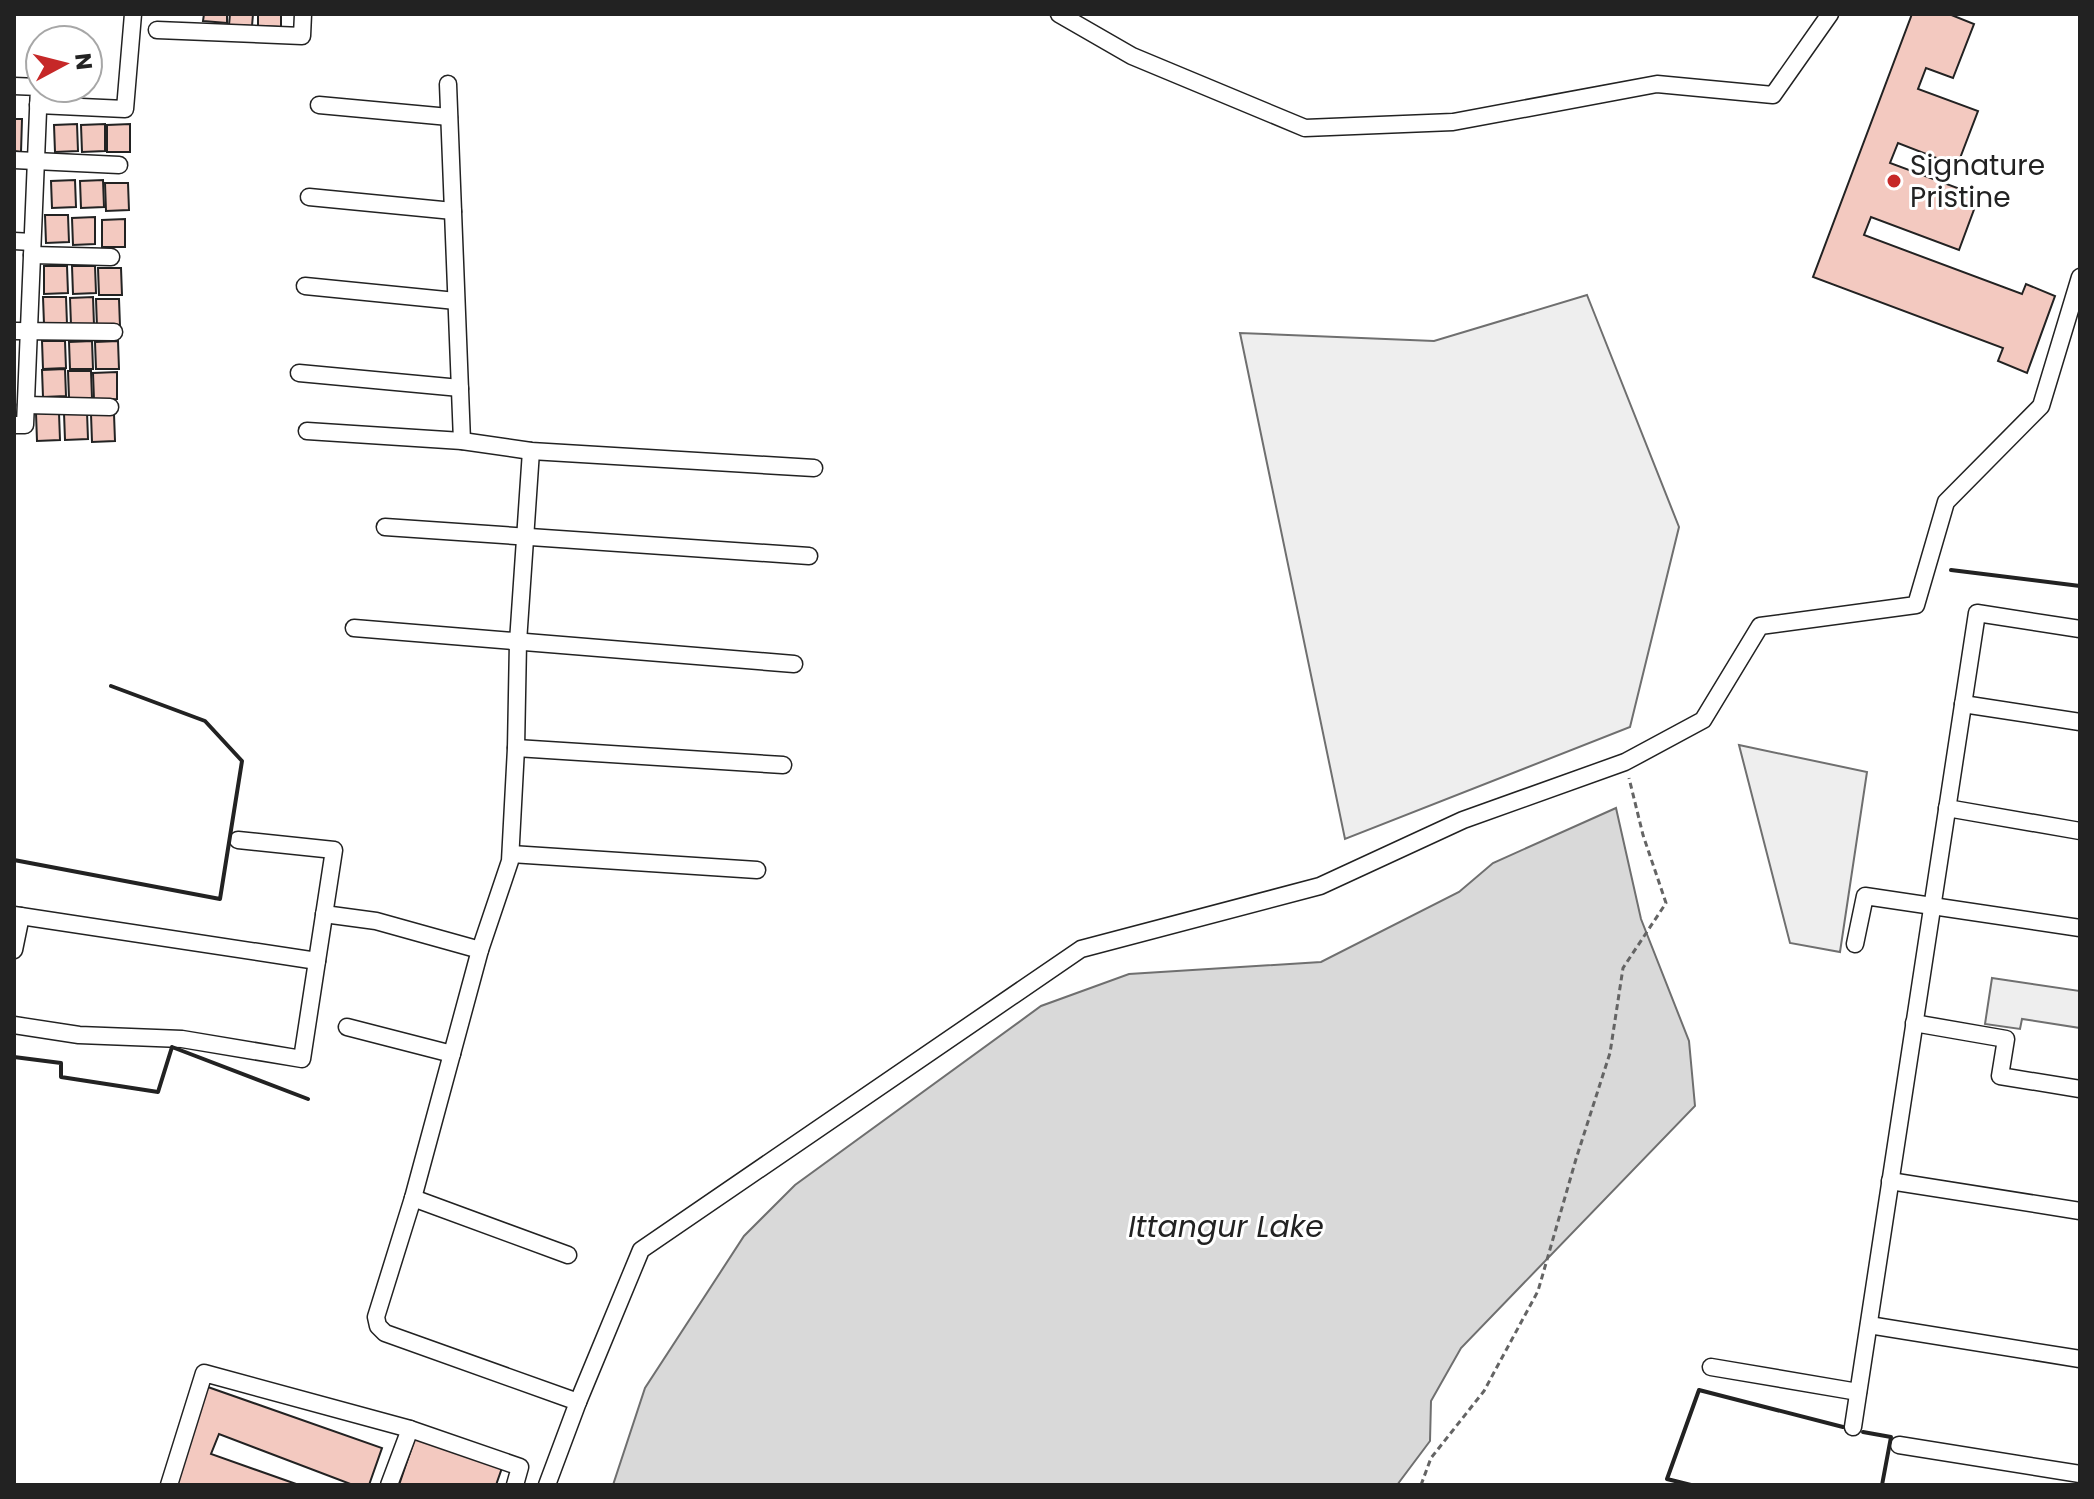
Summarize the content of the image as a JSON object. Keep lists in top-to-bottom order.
{
  "water": ["Ittangur Lake"],
  "places": ["Signature Pristine"],
  "north": "right"
}
